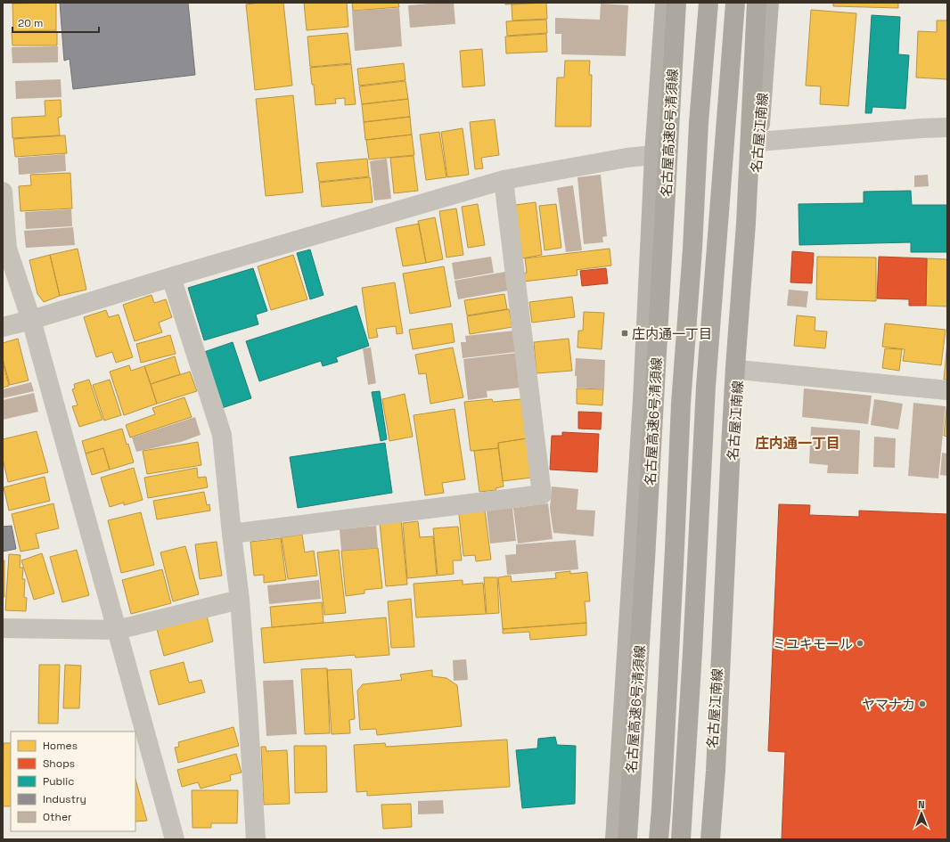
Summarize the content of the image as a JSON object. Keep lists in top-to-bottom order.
{
  "streets": {
    "highway": ["名古屋高速6号清須線"],
    "main road": ["名古屋江南線"]
  },
  "districts": ["庄内通一丁目"],
  "places": {
    "transit": ["庄内通一丁目"],
    "other": ["ミユキモール", "ヤマナカ"]
  },
  "legend": [
    "Homes",
    "Shops",
    "Public",
    "Industry",
    "Other"
  ],
  "scale_bar": "20 m",
  "north": "top"
}
